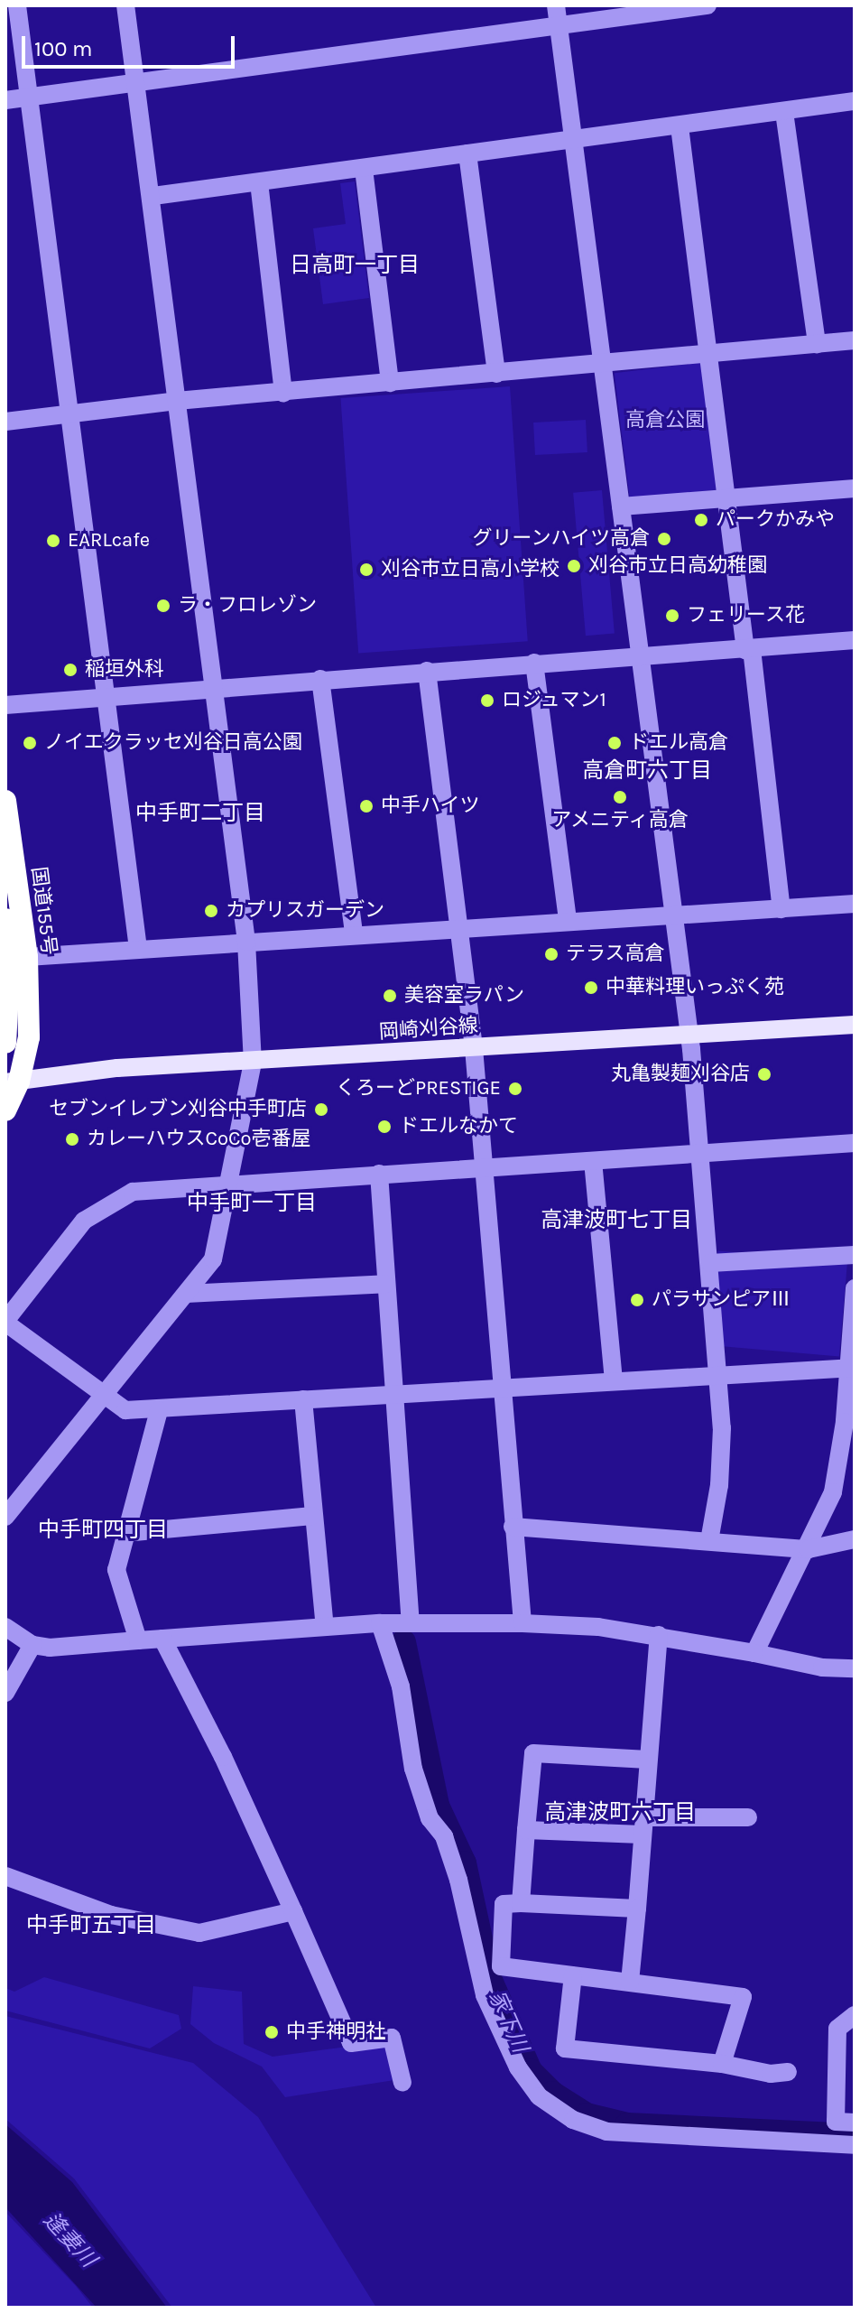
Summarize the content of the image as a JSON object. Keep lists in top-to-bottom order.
{
  "streets": {
    "highway": ["国道155号"],
    "main road": ["岡崎刈谷線"]
  },
  "crossings": [
    ["国道155号", "岡崎刈谷線"]
  ],
  "districts": [
    "日高町一丁目",
    "高倉町六丁目",
    "中手町二丁目",
    "中手町一丁目",
    "高津波町七丁目",
    "中手町四丁目",
    "高津波町六丁目",
    "中手町五丁目"
  ],
  "water": ["家下川", "逢妻川"],
  "parks": ["高倉公園"],
  "places": [
    "パークかみや",
    "グリーンハイツ高倉",
    "EARLcafe",
    "刈谷市立日高幼稚園",
    "刈谷市立日高小学校",
    "ラ・フロレゾン",
    "フェリース花",
    "稲垣外科",
    "ロジュマン1",
    "ノイエクラッセ刈谷日高公園",
    "ドエル高倉",
    "アメニティ高倉",
    "中手ハイツ",
    "カプリスガーデン",
    "テラス高倉",
    "中華料理いっぷく苑",
    "美容室ラパン",
    "丸亀製麺刈谷店",
    "くろーどPRESTIGE",
    "セブンイレブン刈谷中手町店",
    "ドエルなかて",
    "カレーハウスCoCo壱番屋",
    "パラサンピアⅢ",
    "中手神明社"
  ],
  "scale_bar": "100 m"
}
